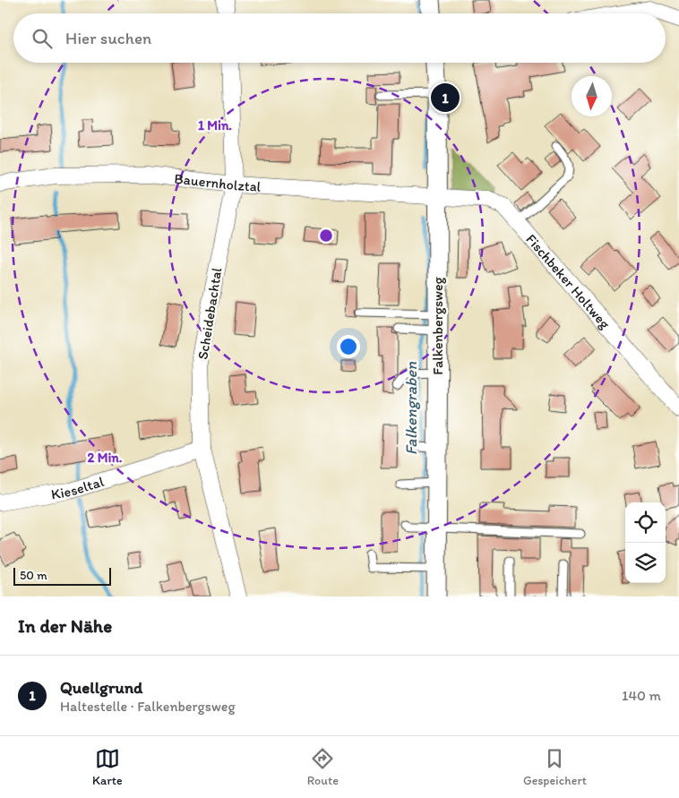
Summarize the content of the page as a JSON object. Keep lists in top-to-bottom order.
{
  "streets": {
    "street": [
      "Bauernholztal",
      "Fischbeker Holtweg",
      "Scheidebachtal",
      "Falkenbergsweg",
      "Kieseltal"
    ]
  },
  "crossings": [
    ["Bauernholztal", "Fischbeker Holtweg"],
    ["Bauernholztal", "Scheidebachtal"],
    ["Bauernholztal", "Falkenbergsweg"],
    ["Fischbeker Holtweg", "Falkenbergsweg"],
    ["Scheidebachtal", "Kieseltal"]
  ],
  "water": ["Falkengraben"],
  "scale_bar": "50 m",
  "north": "bottom",
  "page": {
    "search": "Hier suchen",
    "pins": "1",
    "scale": "50 m",
    "heading": "In der Nähe",
    "list": [
      {
        "mark": "1",
        "name": "Quellgrund",
        "note": "Haltestelle · Falkenbergsweg",
        "value": "140 m"
      }
    ],
    "nav": ["Karte", "Route", "Gespeichert"]
  },
  "rings": ["1 Min.", "2 Min."]
}
